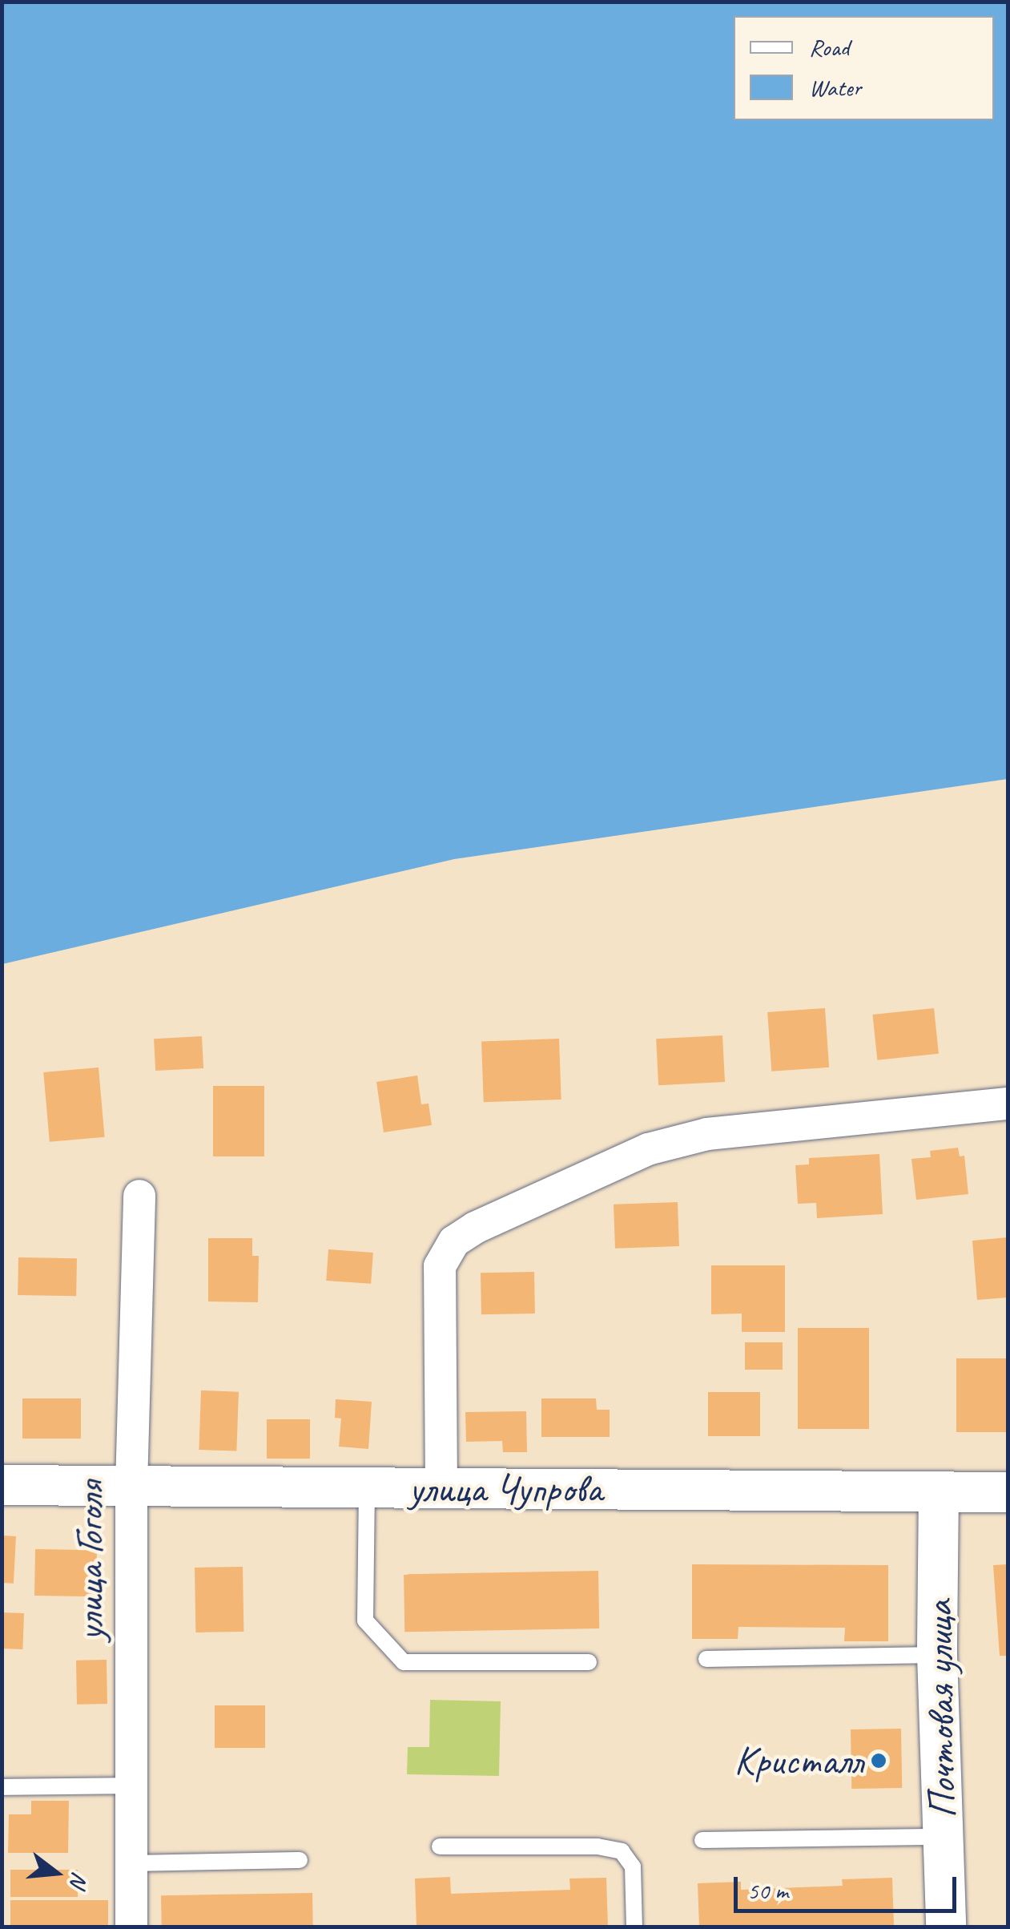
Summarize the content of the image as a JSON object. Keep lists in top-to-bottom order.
{
  "streets": {
    "street": ["улица Чупрова", "улица Гоголя", "Почтовая улица"]
  },
  "crossings": [
    ["улица Чупрова", "улица Гоголя"],
    ["улица Чупрова", "Почтовая улица"]
  ],
  "places": ["Кристалл"],
  "legend": ["Road", "Water"],
  "scale_bar": "50 m",
  "north": "right"
}
